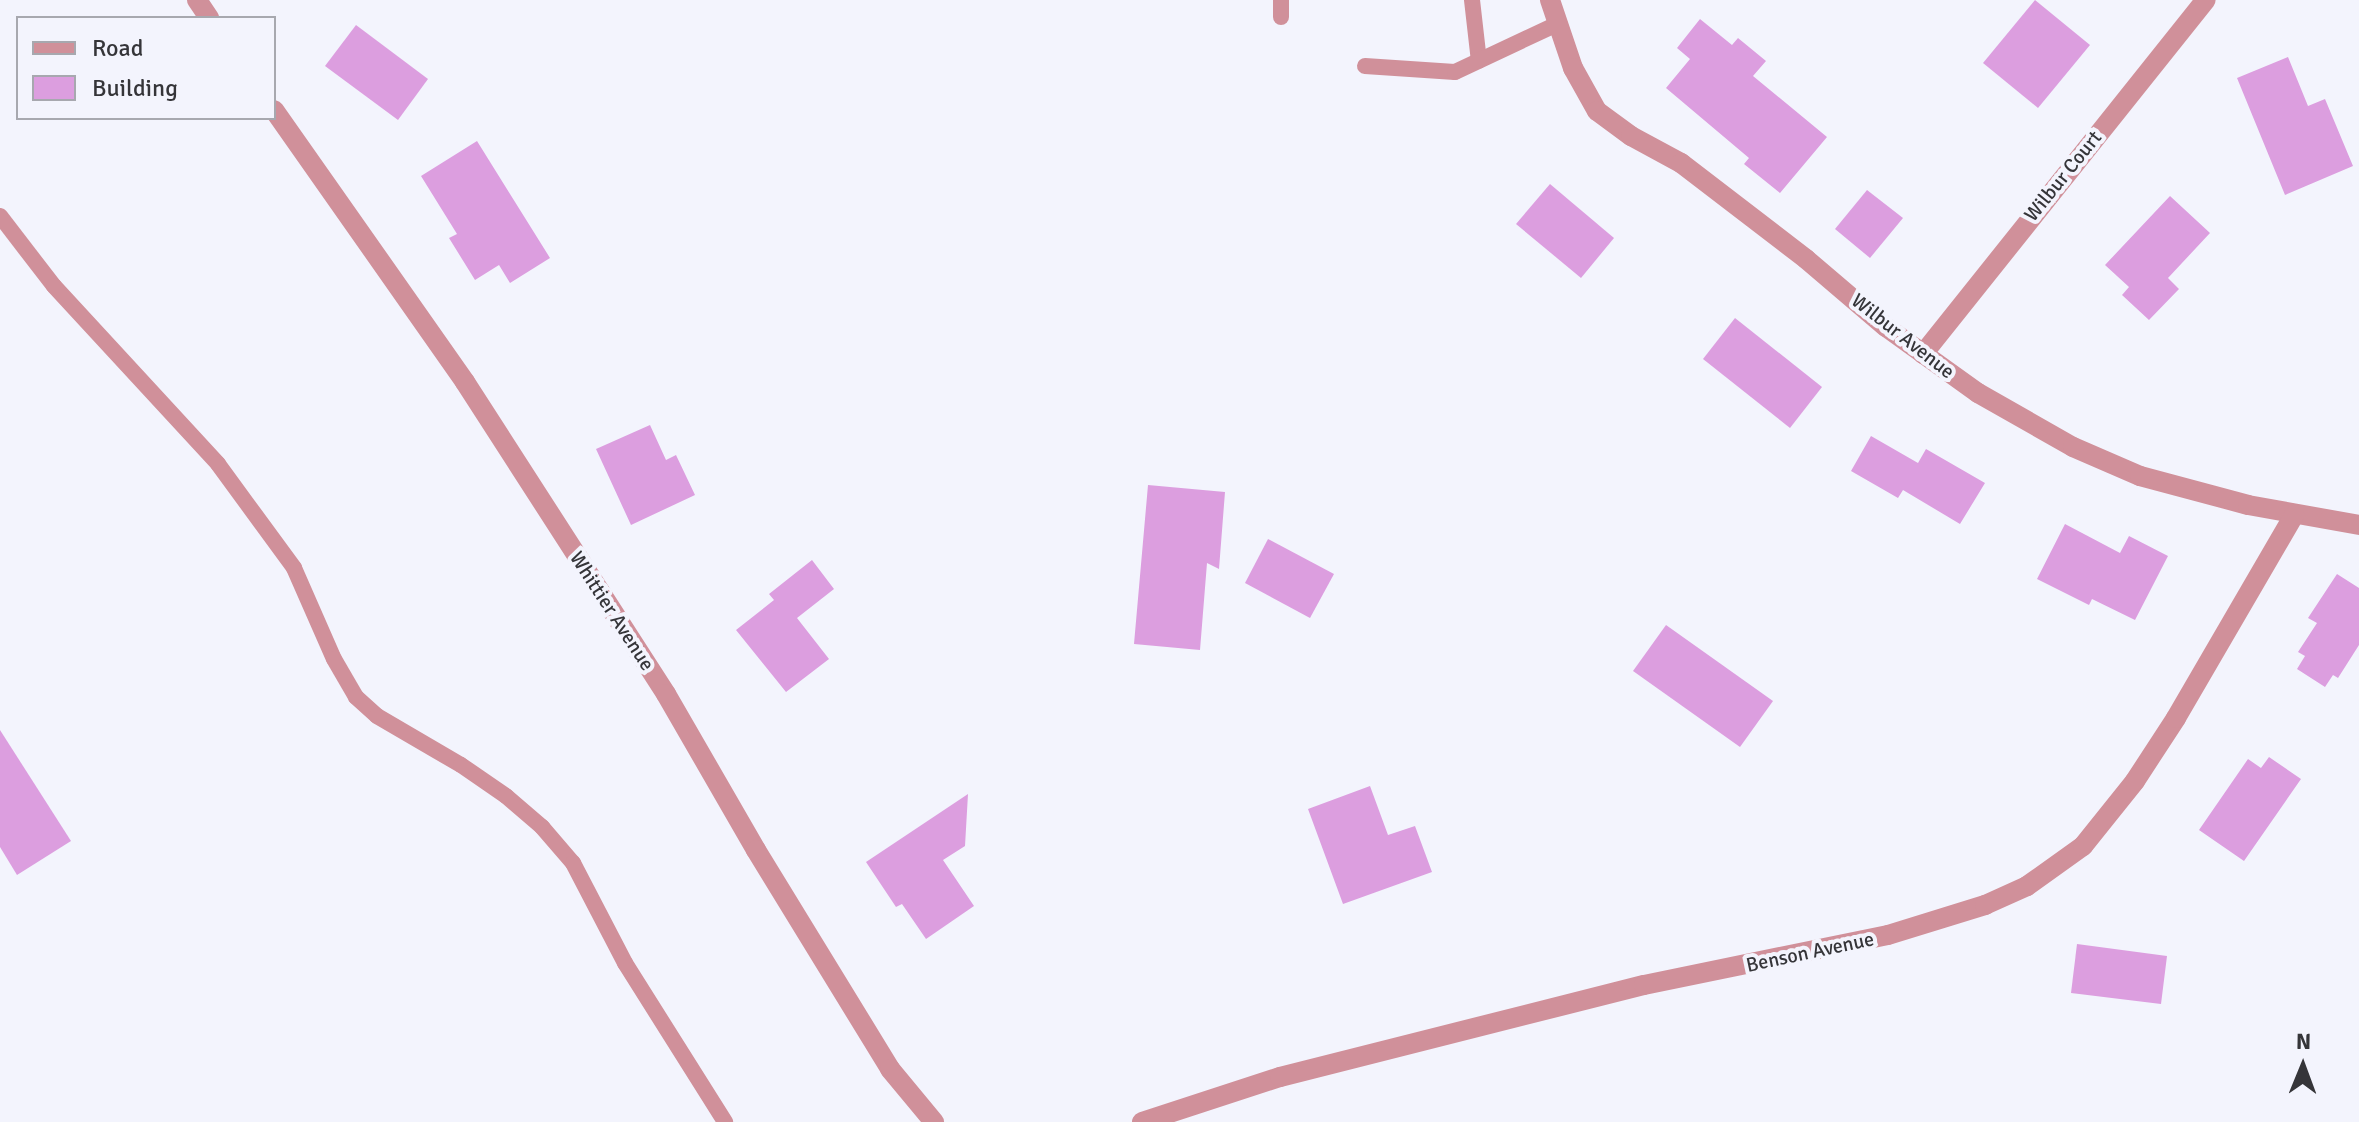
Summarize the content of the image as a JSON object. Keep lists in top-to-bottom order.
{
  "streets": {
    "street": [
      "Wilbur Court",
      "Wilbur Avenue",
      "Whittier Avenue",
      "Benson Avenue"
    ]
  },
  "crossings": [
    ["Wilbur Court", "Wilbur Avenue"],
    ["Wilbur Avenue", "Benson Avenue"]
  ],
  "legend": ["Road", "Building"],
  "north": "top"
}
